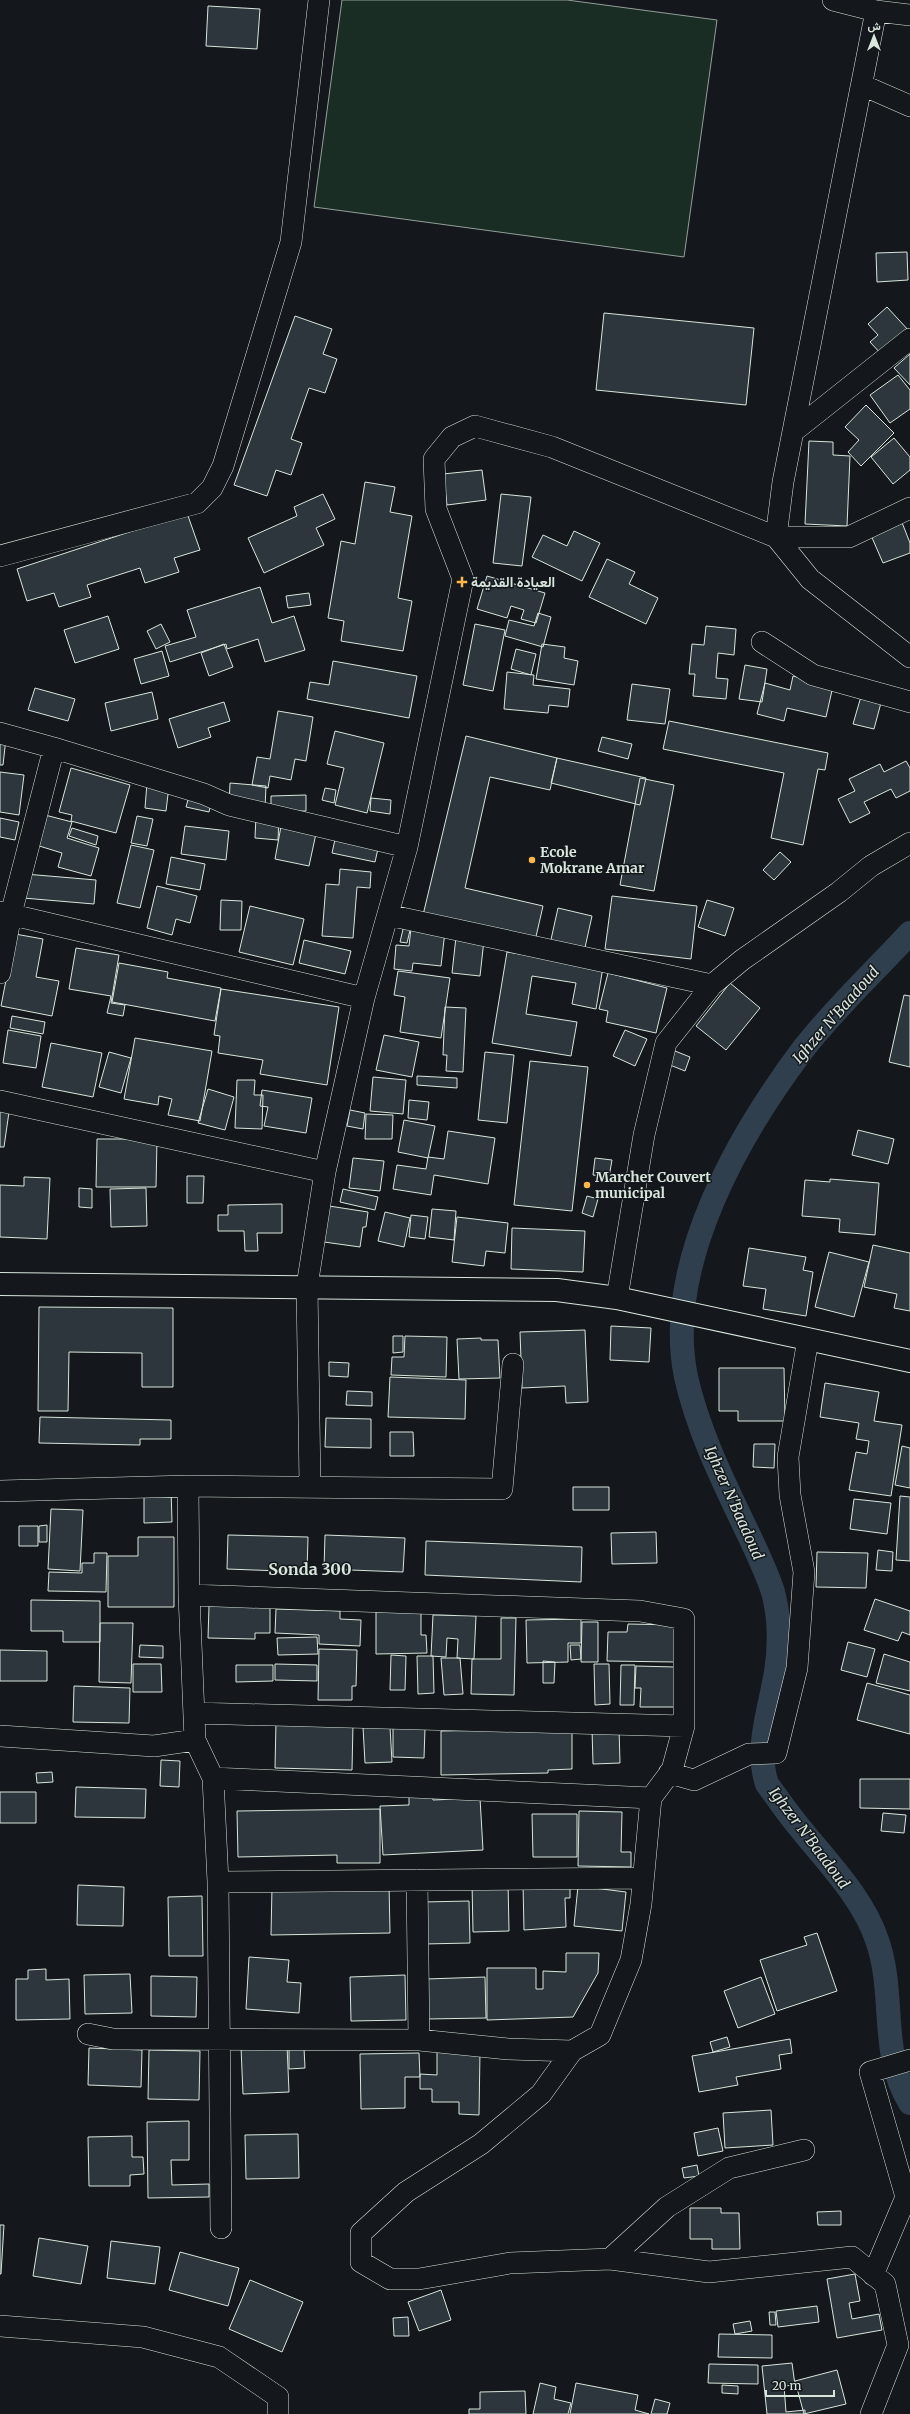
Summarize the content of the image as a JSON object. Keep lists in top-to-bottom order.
{
  "districts": ["Sonda 300"],
  "water": ["Ighzer N'Baadoud"],
  "places": {
    "health": ["العيادة القديمة"],
    "other": ["Ecole Mokrane Amar", "Marcher Couvert municipal"]
  },
  "scale_bar": "20 m",
  "north": "top"
}
